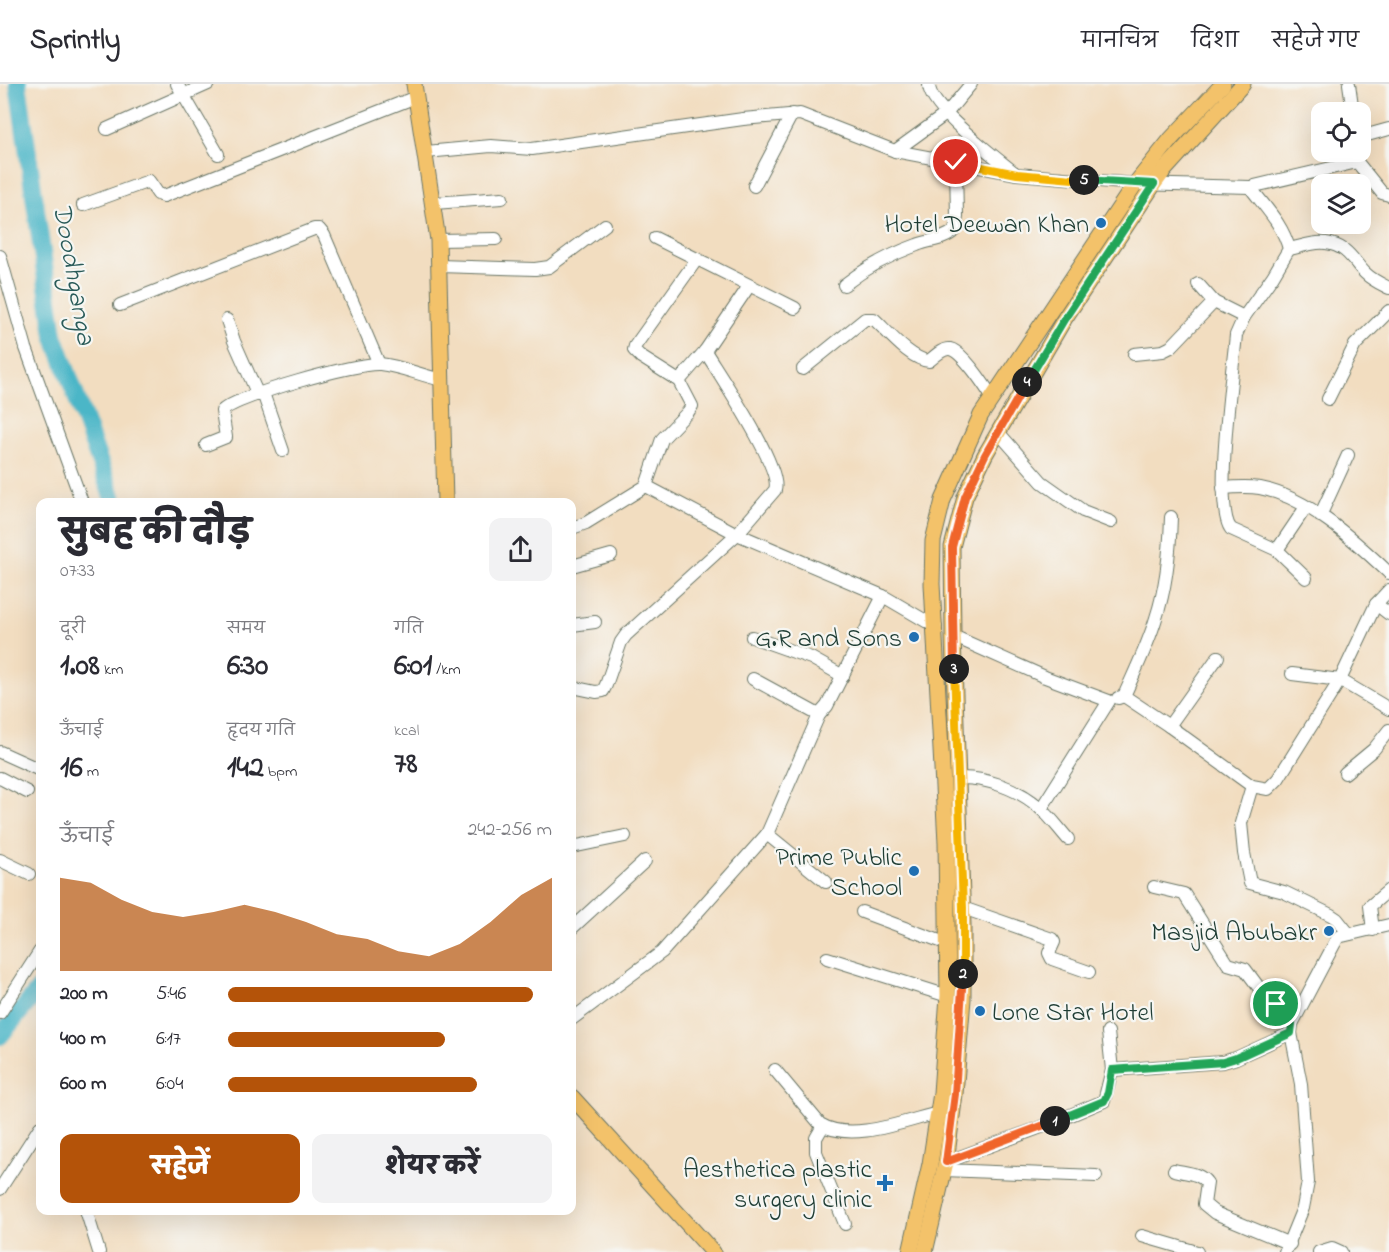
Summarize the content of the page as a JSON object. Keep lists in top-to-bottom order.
{
  "water": ["Doodhganga"],
  "places": {
    "other": [
      "Hotel Deewan Khan",
      "G.R and Sons",
      "Prime Public School",
      "Masjid Abubakr",
      "Lone Star Hotel"
    ],
    "health": ["Aesthetica plastic surgery clinic"]
  },
  "page": {
    "header": "Sprintly",
    "nav": ["मानचित्र", "दिशा", "सहेजे गए"],
    "pins": [
      "5",
      "4",
      "3",
      "2",
      "1"
    ],
    "heading": ["सुबह की दौड़", "07:33"],
    "stats": [
      ["दूरी", "1.08 km"],
      ["समय", "6:30"],
      ["गति", "6:01 /km"],
      ["ऊँचाई", "16 m"],
      ["हृदय गति", "142 bpm"],
      ["kcal", "78"]
    ],
    "chart": ["ऊँचाई", "242–256 m"],
    "list": [
      {
        "name": "200 m",
        "note": "5:46"
      },
      {
        "name": "400 m",
        "note": "6:17"
      },
      {
        "name": "600 m",
        "note": "6:04"
      }
    ],
    "buttons": ["सहेजें", "शेयर करें"]
  }
}
